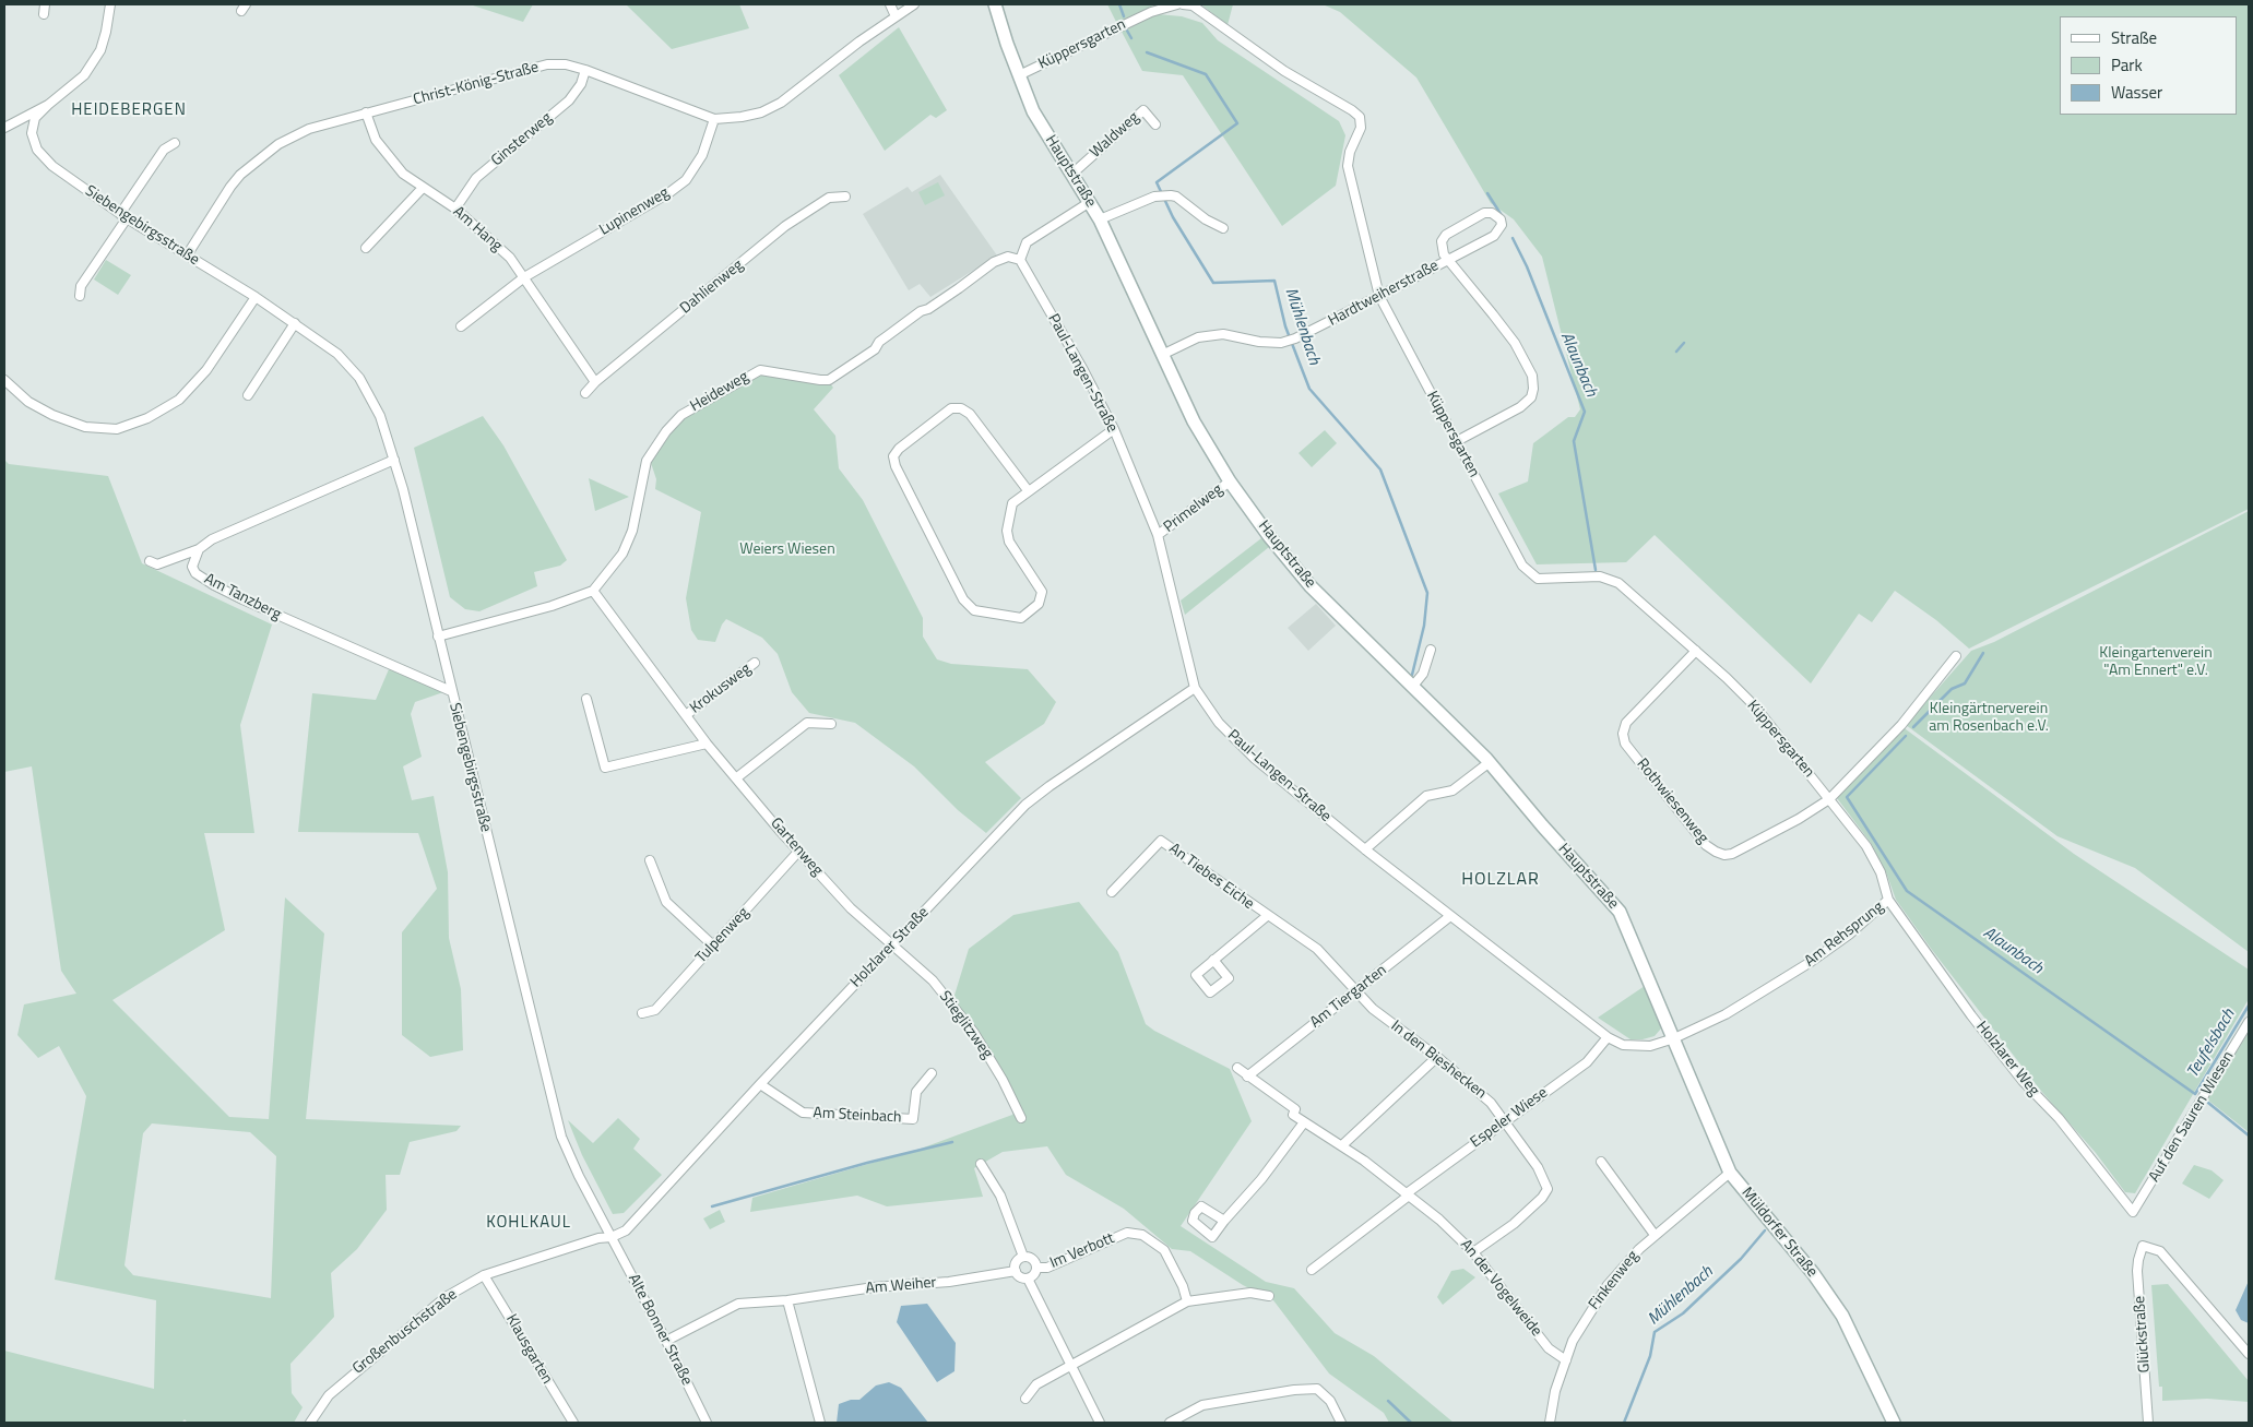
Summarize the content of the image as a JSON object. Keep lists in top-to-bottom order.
{
  "streets": {
    "main road": ["Hauptstraße", "Müldorfer Straße"],
    "street": [
      "Küppersgarten",
      "Christ-König-Straße",
      "Waldweg",
      "Ginsterweg",
      "Lupinenweg",
      "Siebengebirgsstraße",
      "Am Hang",
      "Dahlienweg",
      "Hardtweiherstraße",
      "Paul-Langen-Straße",
      "Heideweg",
      "Primelweg",
      "Am Tanzberg",
      "Krokusweg",
      "Rothwiesenweg",
      "Gartenweg",
      "An Tiebes Eiche",
      "Am Rehsprung",
      "Tulpenweg",
      "Holzlarer Straße",
      "Am Tiergarten",
      "Stieglitzweg",
      "Holzlarer Weg",
      "In den Bieshecken",
      "Am Steinbach",
      "Auf den Sauren Wiesen",
      "Espeler Wiese",
      "Im Verbott",
      "Finkenweg",
      "Am Weiher",
      "An der Vogelweide",
      "Alte Bonner Straße",
      "Großenbuschstraße",
      "Glückstraße",
      "Klausgarten"
    ]
  },
  "crossings": [
    ["Küppersgarten", "Hauptstraße"],
    ["Küppersgarten", "Hardtweiherstraße"],
    ["Küppersgarten", "Rothwiesenweg"],
    ["Küppersgarten", "Am Rehsprung"],
    ["Christ-König-Straße", "Ginsterweg"],
    ["Christ-König-Straße", "Lupinenweg"],
    ["Christ-König-Straße", "Siebengebirgsstraße"],
    ["Christ-König-Straße", "Am Hang"],
    ["Waldweg", "Hauptstraße"],
    ["Ginsterweg", "Am Hang"],
    ["Hauptstraße", "Hardtweiherstraße"],
    ["Hauptstraße", "Paul-Langen-Straße"],
    ["Hauptstraße", "Primelweg"],
    ["Hauptstraße", "Am Rehsprung"],
    ["Hauptstraße", "Müldorfer Straße"],
    ["Lupinenweg", "Am Hang"],
    ["Siebengebirgsstraße", "Am Tanzberg"],
    ["Siebengebirgsstraße", "Holzlarer Straße"],
    ["Siebengebirgsstraße", "Alte Bonner Straße"],
    ["Siebengebirgsstraße", "Großenbuschstraße"],
    ["Am Hang", "Dahlienweg"],
    ["Paul-Langen-Straße", "Heideweg"],
    ["Paul-Langen-Straße", "Primelweg"],
    ["Paul-Langen-Straße", "Am Rehsprung"],
    ["Paul-Langen-Straße", "Holzlarer Straße"],
    ["Paul-Langen-Straße", "Am Tiergarten"],
    ["Paul-Langen-Straße", "Espeler Wiese"],
    ["Paul-Langen-Straße", "Müldorfer Straße"],
    ["Heideweg", "Gartenweg"],
    ["Krokusweg", "Gartenweg"],
    ["Rothwiesenweg", "Am Rehsprung"],
    ["Gartenweg", "Tulpenweg"],
    ["Gartenweg", "Holzlarer Straße"],
    ["Gartenweg", "Stieglitzweg"],
    ["An Tiebes Eiche", "Am Tiergarten"],
    ["An Tiebes Eiche", "In den Bieshecken"],
    ["Am Rehsprung", "Holzlarer Weg"],
    ["Am Rehsprung", "Müldorfer Straße"],
    ["Holzlarer Straße", "Stieglitzweg"],
    ["Holzlarer Straße", "Am Steinbach"],
    ["Holzlarer Straße", "Alte Bonner Straße"],
    ["Holzlarer Straße", "Großenbuschstraße"],
    ["Am Tiergarten", "In den Bieshecken"],
    ["Am Tiergarten", "An der Vogelweide"],
    ["Holzlarer Weg", "Auf den Sauren Wiesen"],
    ["In den Bieshecken", "Espeler Wiese"],
    ["In den Bieshecken", "An der Vogelweide"],
    ["Espeler Wiese", "An der Vogelweide"],
    ["Müldorfer Straße", "Finkenweg"],
    ["Im Verbott", "Am Weiher"],
    ["Finkenweg", "An der Vogelweide"],
    ["Am Weiher", "Alte Bonner Straße"],
    ["Alte Bonner Straße", "Großenbuschstraße"],
    ["Großenbuschstraße", "Klausgarten"]
  ],
  "districts": ["HEIDEBERGEN", "HOLZLAR", "KOHLKAUL"],
  "water": ["Mühlenbach", "Alaunbach", "Teufelsbach"],
  "parks": ["Weiers Wiesen", "Kleingartenverein \"Am Ennert\" e.V.", "Kleingärtnerverein am Rosenbach e.V."],
  "legend": ["Straße", "Park", "Wasser"]
}
